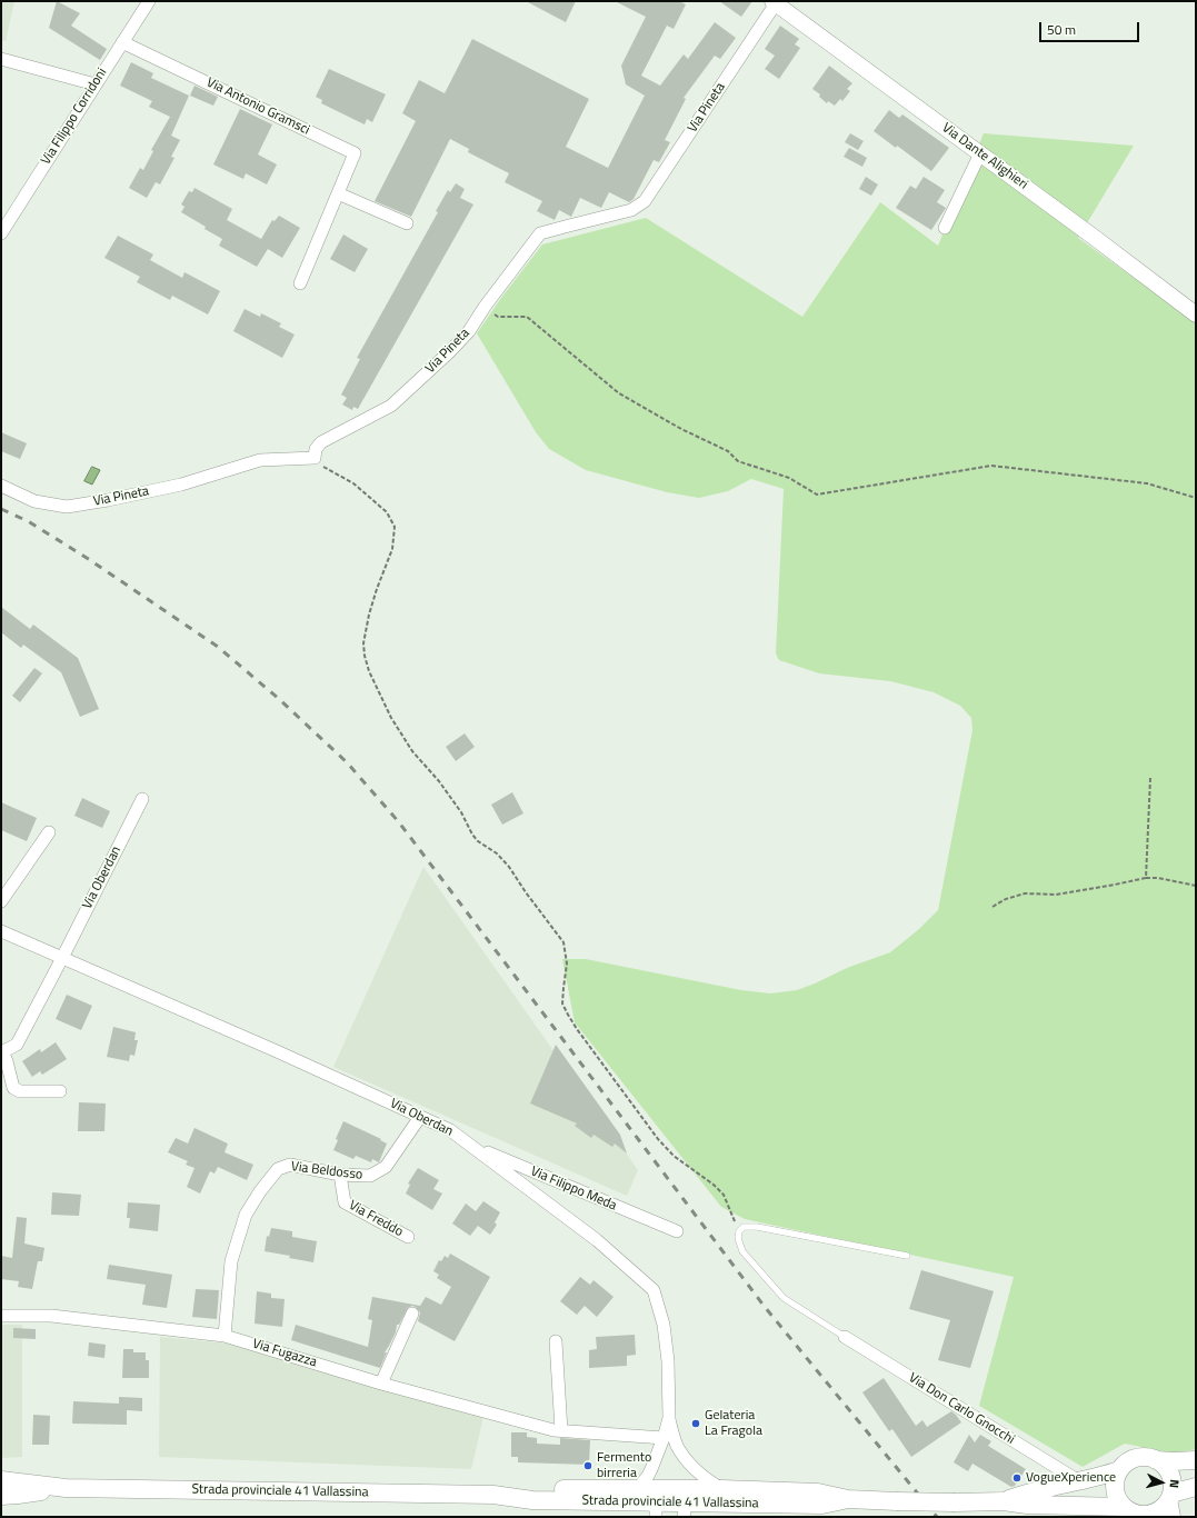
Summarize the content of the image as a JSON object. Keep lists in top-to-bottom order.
{
  "streets": {
    "main road": ["Strada provinciale 41 Vallassina"],
    "street": [
      "Via Antonio Gramsci",
      "Via Pineta",
      "Via Filippo Corridoni",
      "Via Dante Alighieri",
      "Via Oberdan",
      "Via Beldosso",
      "Via Filippo Meda",
      "Via Freddo",
      "Via Fugazza",
      "Via Don Carlo Gnocchi"
    ]
  },
  "crossings": [
    ["Via Antonio Gramsci", "Via Filippo Corridoni"],
    ["Via Pineta", "Via Dante Alighieri"],
    ["Via Oberdan", "Via Beldosso"],
    ["Via Oberdan", "Via Filippo Meda"],
    ["Via Oberdan", "Via Fugazza"],
    ["Via Oberdan", "Strada provinciale 41 Vallassina"],
    ["Via Beldosso", "Via Freddo"],
    ["Via Beldosso", "Via Fugazza"],
    ["Via Don Carlo Gnocchi", "Strada provinciale 41 Vallassina"]
  ],
  "places": ["Gelateria La Fragola", "Fermento birreria", "VogueXperience"],
  "scale_bar": "50 m",
  "north": "right"
}
